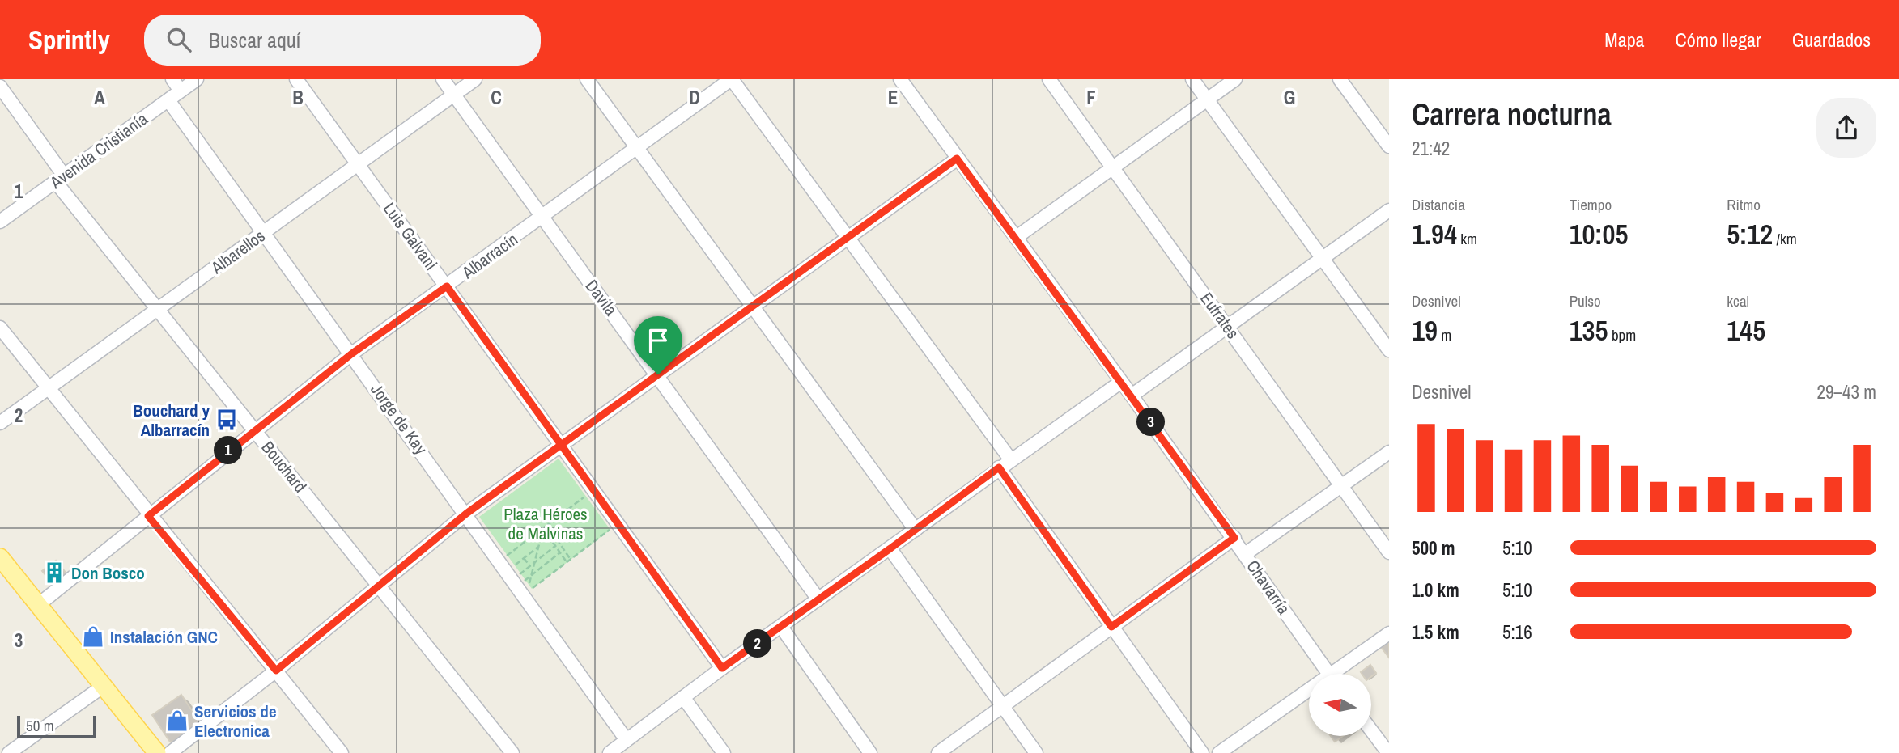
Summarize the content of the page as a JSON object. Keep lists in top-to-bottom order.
{
  "streets": {
    "street": [
      "Avenida Cristianía",
      "Luis Galvani",
      "Albarellos",
      "Albarracín",
      "Davila",
      "Eufrates",
      "Jorge de Kay",
      "Bouchard",
      "Chavarría"
    ]
  },
  "crossings": [
    ["Avenida Cristianía", "Jorge de Kay"],
    ["Avenida Cristianía", "Bouchard"],
    ["Luis Galvani", "Albarellos"],
    ["Luis Galvani", "Albarracín"],
    ["Albarellos", "Davila"],
    ["Albarellos", "Jorge de Kay"],
    ["Albarellos", "Bouchard"],
    ["Albarracín", "Davila"],
    ["Albarracín", "Jorge de Kay"],
    ["Albarracín", "Bouchard"]
  ],
  "parks": ["Plaza Héroes de Malvinas"],
  "places": {
    "bus stop": ["Bouchard y Albarracín"],
    "building": ["Don Bosco"],
    "shop": ["Instalación GNC", "Servicios de Electronica"]
  },
  "scale_bar": "50 m",
  "north": "left",
  "page": {
    "header": "Sprintly",
    "search": "Buscar aquí",
    "nav": ["Mapa", "Cómo llegar", "Guardados"],
    "heading": ["Carrera nocturna", "21:42"],
    "stats": [
      ["Distancia", "1.94 km"],
      ["Tiempo", "10:05"],
      ["Ritmo", "5:12 /km"],
      ["Desnivel", "19 m"],
      ["Pulso", "135 bpm"],
      ["kcal", "145"]
    ],
    "chart": ["Desnivel", "29–43 m"],
    "pins": ["3", "1", "2"],
    "list": [
      {
        "name": "500 m",
        "note": "5:10"
      },
      {
        "name": "1.0 km",
        "note": "5:10"
      },
      {
        "name": "1.5 km",
        "note": "5:16"
      }
    ],
    "scale": "50 m"
  },
  "grid": {
    "columns": [
      "A",
      "B",
      "C",
      "D",
      "E",
      "F",
      "G"
    ],
    "rows": ["1", "2", "3"]
  }
}
